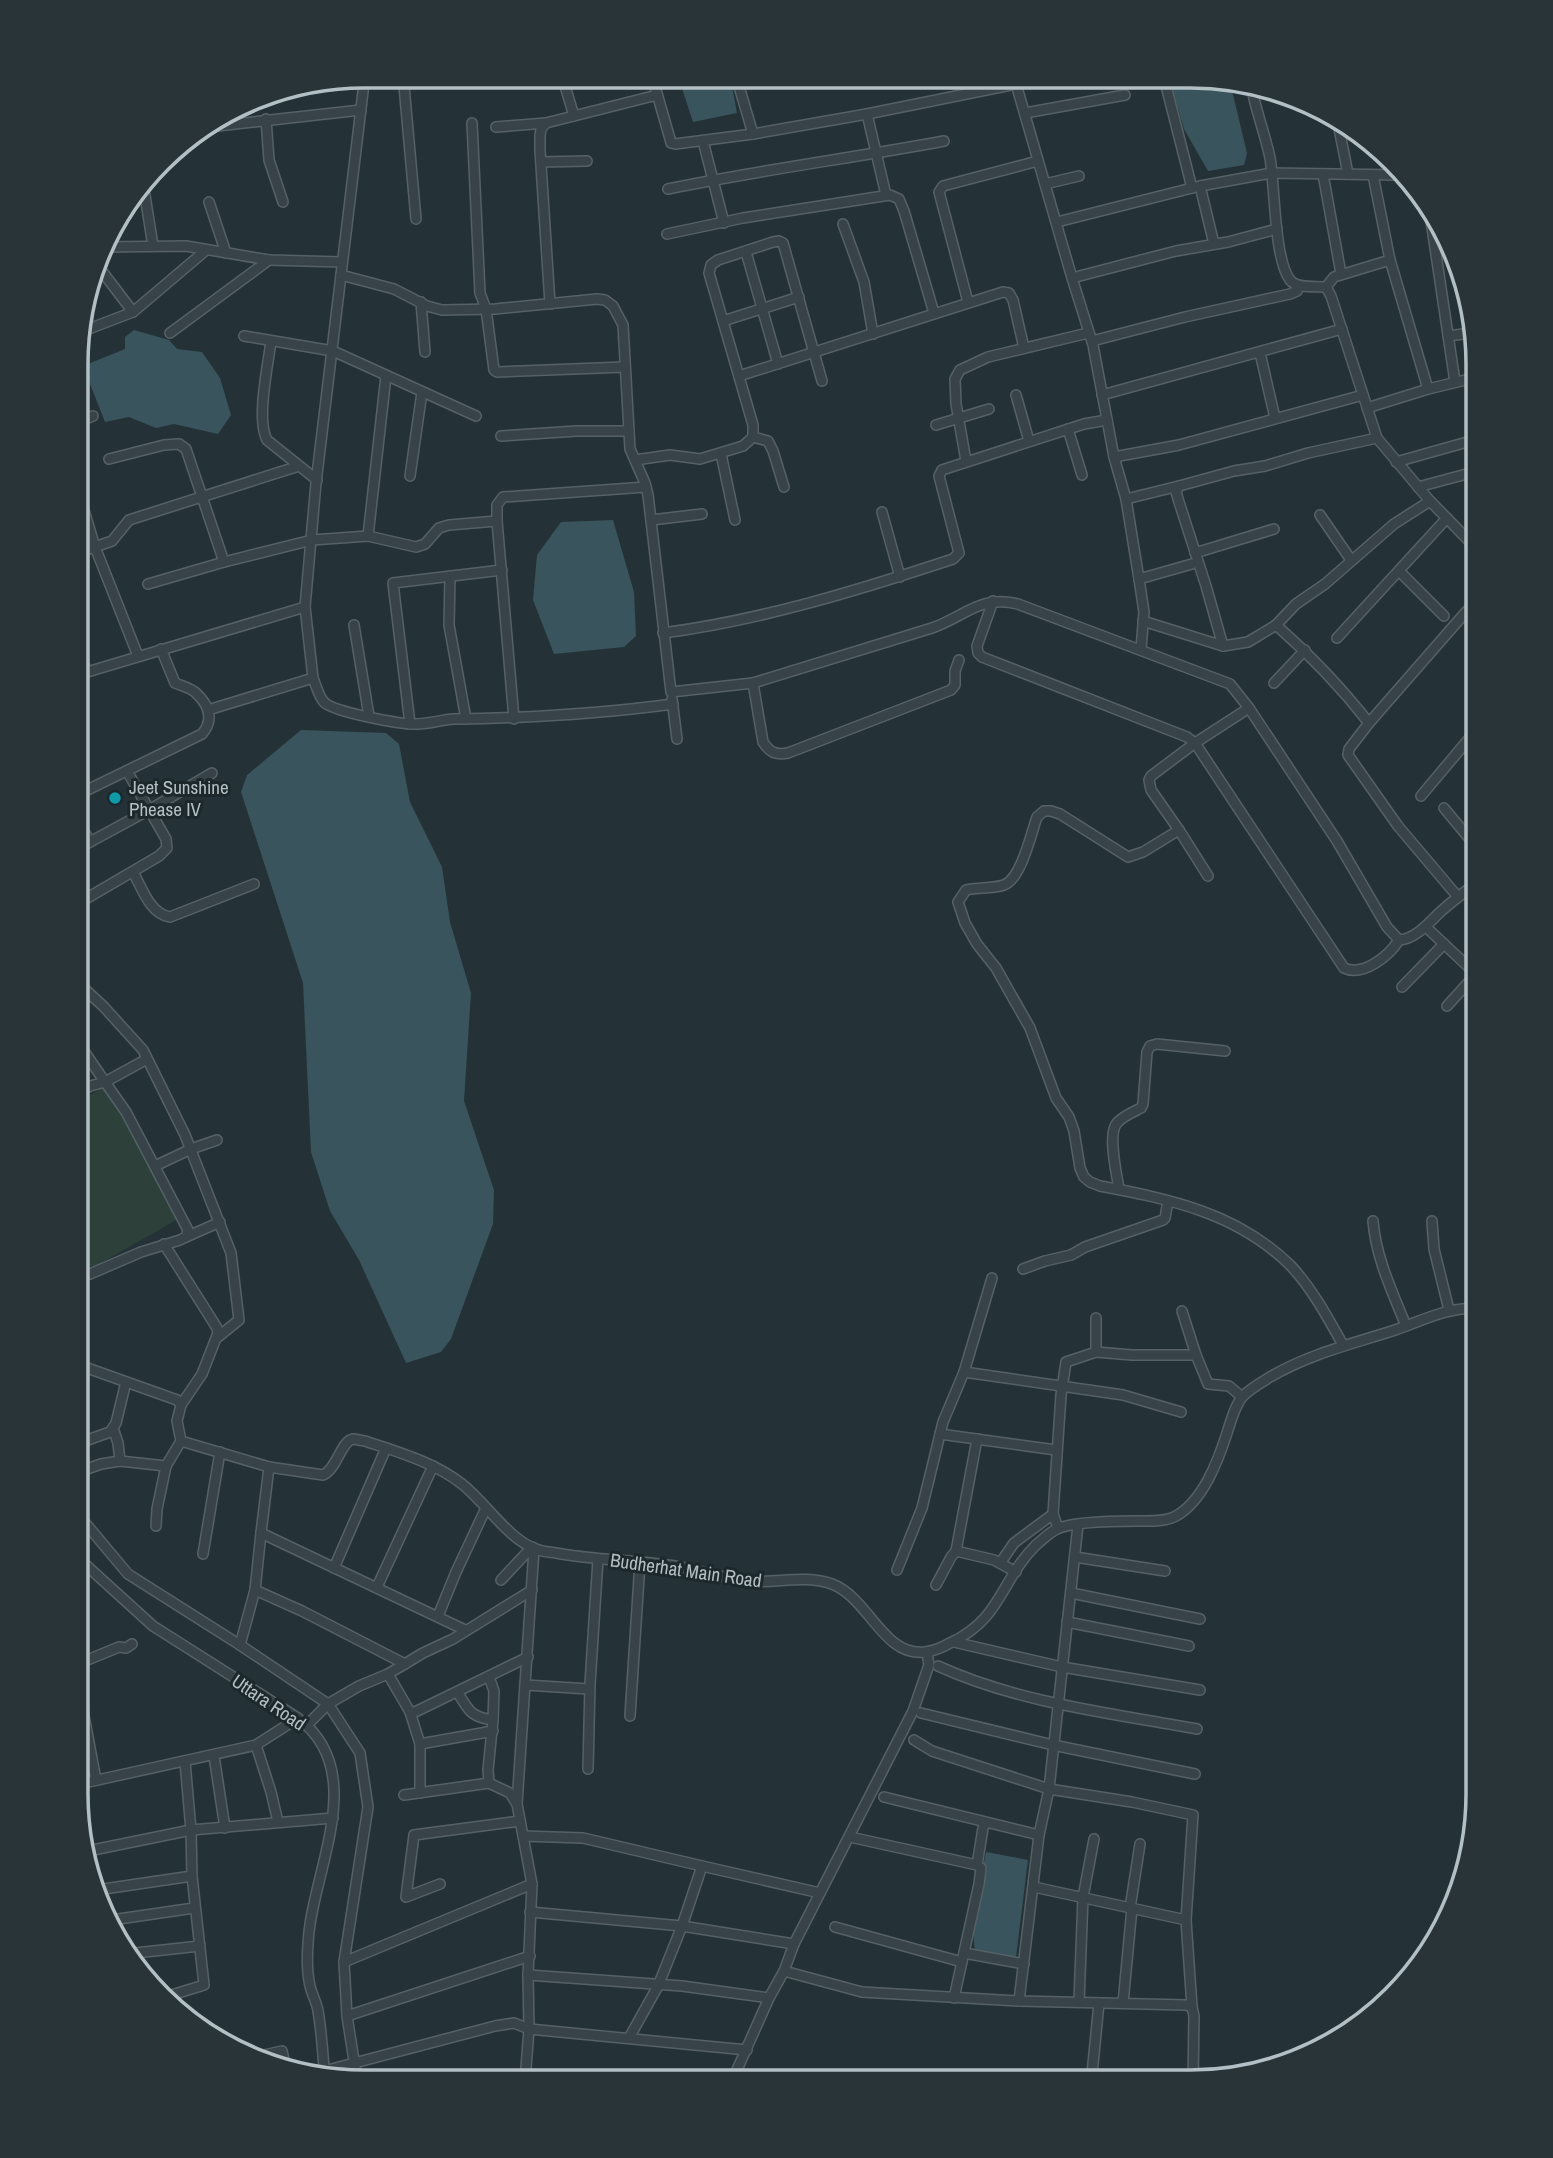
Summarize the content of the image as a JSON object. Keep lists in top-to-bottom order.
{
  "streets": {
    "street": ["Budherhat Main Road", "Uttara Road"]
  },
  "places": ["Jeet Sunshine Phease IV"]
}
